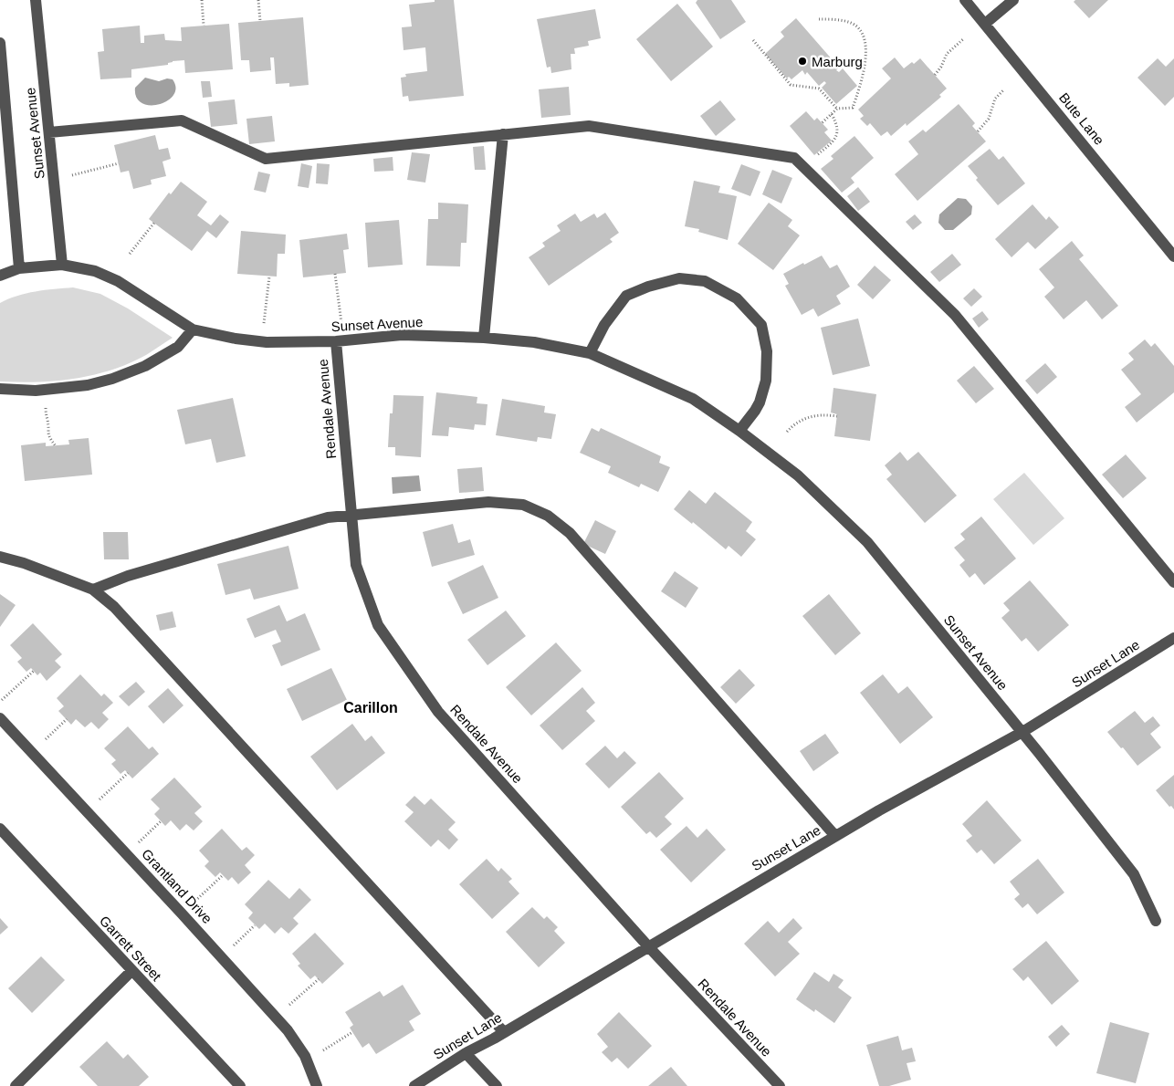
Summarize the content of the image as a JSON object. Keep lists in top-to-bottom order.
{
  "streets": {
    "street": [
      "Bute Lane",
      "Sunset Avenue",
      "Rendale Avenue",
      "Sunset Lane",
      "Grantland Drive",
      "Garrett Street"
    ]
  },
  "crossings": [
    ["Sunset Avenue", "Rendale Avenue"],
    ["Sunset Avenue", "Sunset Lane"],
    ["Rendale Avenue", "Sunset Lane"]
  ],
  "districts": ["Carillon"],
  "places": ["Marburg"]
}
